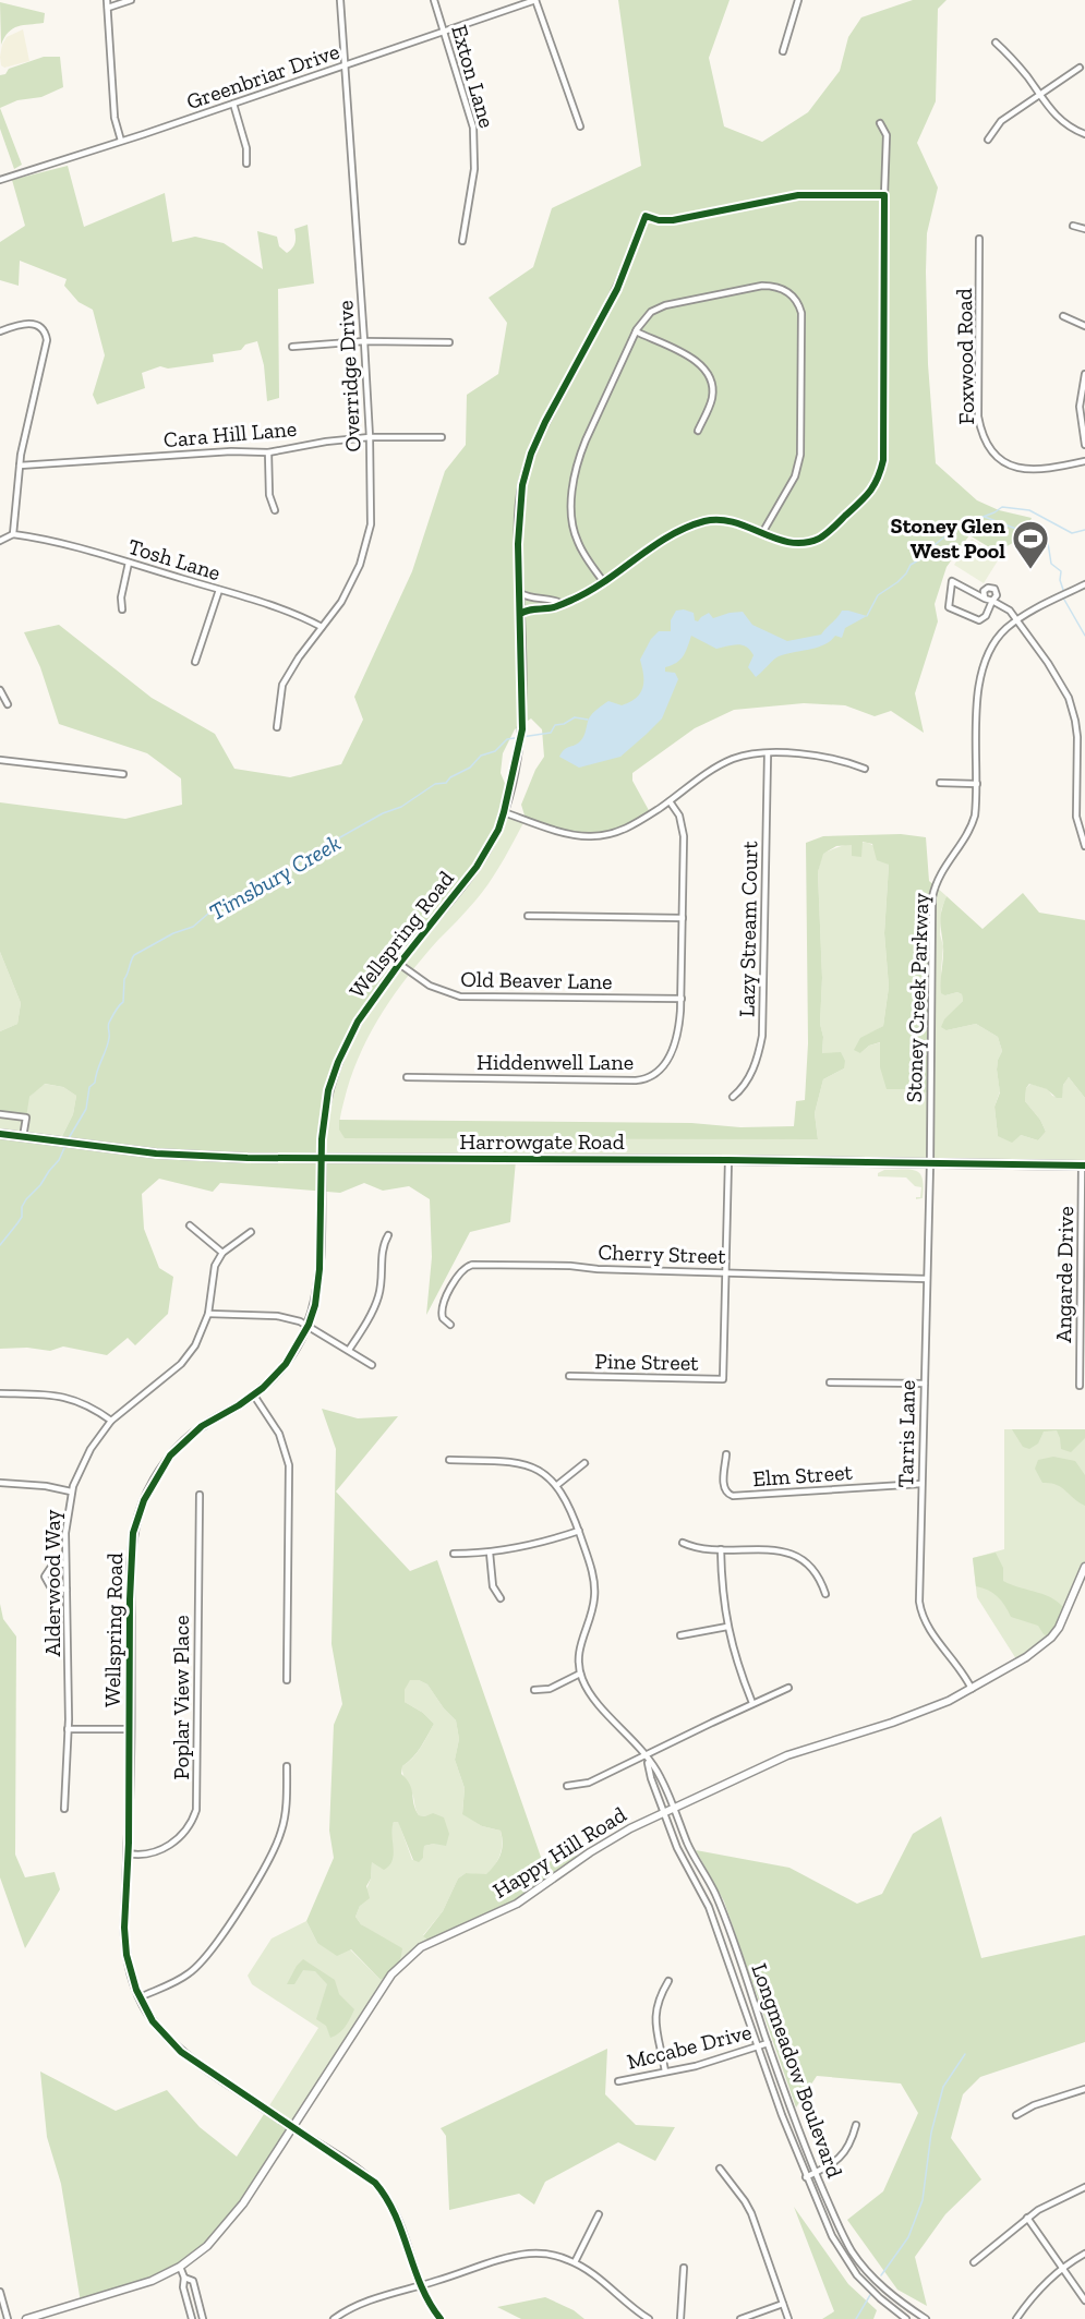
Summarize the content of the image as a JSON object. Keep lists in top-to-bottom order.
{
  "streets": {
    "main road": ["Harrowgate Road"],
    "street": [
      "Greenbriar Drive",
      "Exton Lane",
      "Foxwood Road",
      "Overridge Drive",
      "Cara Hill Lane",
      "Tosh Lane",
      "Lazy Stream Court",
      "Wellspring Road",
      "Old Beaver Lane",
      "Stoney Creek Parkway",
      "Hiddenwell Lane",
      "Cherry Street",
      "Angarde Drive",
      "Pine Street",
      "Tarris Lane",
      "Elm Street",
      "Alderwood Way",
      "Poplar View Place",
      "Happy Hill Road",
      "Mccabe Drive",
      "Longmeadow Boulevard"
    ]
  },
  "crossings": [
    ["Greenbriar Drive", "Exton Lane"],
    ["Greenbriar Drive", "Overridge Drive"],
    ["Overridge Drive", "Cara Hill Lane"],
    ["Overridge Drive", "Tosh Lane"],
    ["Wellspring Road", "Old Beaver Lane"],
    ["Wellspring Road", "Harrowgate Road"],
    ["Wellspring Road", "Poplar View Place"],
    ["Wellspring Road", "Happy Hill Road"],
    ["Old Beaver Lane", "Hiddenwell Lane"],
    ["Stoney Creek Parkway", "Harrowgate Road"],
    ["Stoney Creek Parkway", "Tarris Lane"],
    ["Harrowgate Road", "Angarde Drive"],
    ["Harrowgate Road", "Tarris Lane"],
    ["Cherry Street", "Pine Street"],
    ["Cherry Street", "Tarris Lane"],
    ["Tarris Lane", "Elm Street"],
    ["Tarris Lane", "Happy Hill Road"],
    ["Happy Hill Road", "Longmeadow Boulevard"],
    ["Mccabe Drive", "Longmeadow Boulevard"]
  ],
  "water": ["Timsbury Creek"],
  "places": {
    "sports": ["Stoney Glen West Pool"]
  }
}
